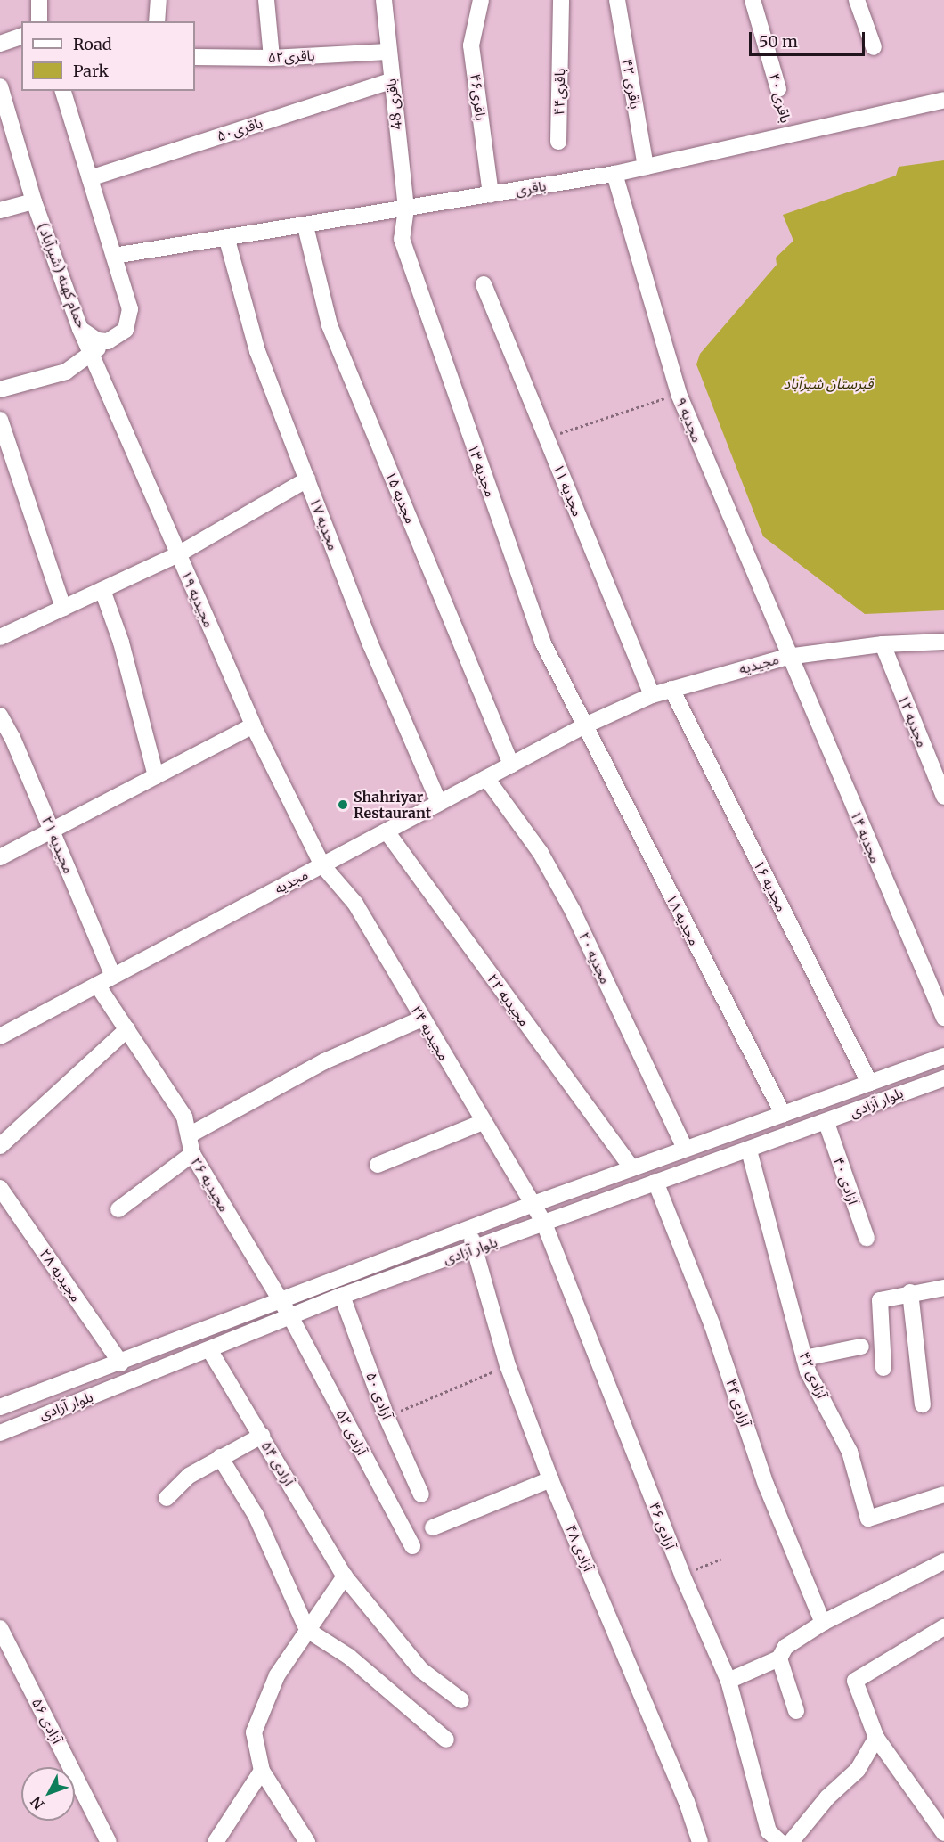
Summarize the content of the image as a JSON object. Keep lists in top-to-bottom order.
{
  "streets": {
    "street": [
      "باقری۵۲",
      "باقری ۴۲",
      "باقری۴۴",
      "باقری۴۶",
      "باقری ۴۰",
      "باقری 48",
      "باقری۵۰",
      "باقری",
      "حمام کهنه (شیرآباد)",
      "مجدیه ۹",
      "مجدیه ۱۳",
      "مجدیه ۱۱",
      "مجدیه ۱۵",
      "مجدیه ۱۷",
      "مجیدیه ۱۹",
      "مجیدیه",
      "مجدیه ۱۲",
      "مجدیه ۱۴",
      "مجیدیه ۲۱",
      "مجدیه",
      "مجدیه ۱۶",
      "مجدیه ۱۸",
      "مجدیه ۲۰",
      "مجیدیه ۲۲",
      "مجیدیه ۲۴",
      "بلوار آزادی",
      "آزادی ۴۰",
      "مجیدیه ۲۶",
      "مجیدیه ۲۸",
      "آزادی ۴۲",
      "آزادی ۵۰",
      "آزادی ۴۴",
      "آزادی ۵۲",
      "آزادی ۵۴",
      "آزادی ۴۶",
      "آزادی ۴۸",
      "آزادی ۵۶"
    ]
  },
  "crossings": [
    ["باقری۵۲", "باقری 48"],
    ["باقری ۴۲", "باقری"],
    ["باقری۴۶", "باقری"],
    ["باقری ۴۰", "باقری"],
    ["باقری 48", "باقری۵۰"],
    ["باقری 48", "باقری"],
    ["باقری 48", "مجدیه ۱۳"],
    ["باقری", "مجدیه ۹"],
    ["باقری", "مجدیه ۱۳"],
    ["باقری", "مجدیه ۱۵"],
    ["باقری", "مجدیه ۱۷"],
    ["حمام کهنه (شیرآباد)", "مجیدیه ۱۹"],
    ["مجدیه ۹", "مجیدیه"],
    ["مجدیه ۹", "مجدیه ۱۴"],
    ["مجدیه ۱۳", "مجیدیه"],
    ["مجدیه ۱۳", "مجدیه"],
    ["مجدیه ۱۳", "مجدیه ۱۸"],
    ["مجدیه ۱۱", "مجیدیه"],
    ["مجدیه ۱۵", "مجدیه"],
    ["مجدیه ۱۷", "مجدیه"],
    ["مجیدیه ۱۹", "مجدیه"],
    ["مجیدیه ۱۹", "مجیدیه ۲۴"],
    ["مجیدیه", "مجدیه ۱۲"],
    ["مجیدیه", "مجدیه ۱۴"],
    ["مجیدیه", "مجدیه"],
    ["مجیدیه", "مجدیه ۱۶"],
    ["مجیدیه", "مجدیه ۱۸"],
    ["مجیدیه ۲۱", "مجدیه"],
    ["مجدیه", "مجدیه ۱۸"],
    ["مجدیه", "مجدیه ۲۰"],
    ["مجدیه", "مجیدیه ۲۲"],
    ["مجدیه", "مجیدیه ۲۴"],
    ["مجدیه", "مجیدیه ۲۶"],
    ["مجدیه ۱۶", "بلوار آزادی"],
    ["مجدیه ۱۸", "بلوار آزادی"],
    ["مجدیه ۲۰", "بلوار آزادی"],
    ["مجیدیه ۲۲", "بلوار آزادی"],
    ["مجیدیه ۲۴", "بلوار آزادی"],
    ["مجیدیه ۲۴", "آزادی ۴۶"],
    ["بلوار آزادی", "آزادی ۴۰"],
    ["بلوار آزادی", "مجیدیه ۲۶"],
    ["بلوار آزادی", "مجیدیه ۲۸"],
    ["بلوار آزادی", "آزادی ۴۲"],
    ["بلوار آزادی", "آزادی ۵۰"],
    ["بلوار آزادی", "آزادی ۴۴"],
    ["بلوار آزادی", "آزادی ۵۲"],
    ["بلوار آزادی", "آزادی ۵۴"],
    ["بلوار آزادی", "آزادی ۴۶"],
    ["بلوار آزادی", "آزادی ۴۸"],
    ["مجیدیه ۲۶", "آزادی ۵۲"]
  ],
  "parks": ["قبرستان شیرآباد"],
  "places": ["Shahriyar Restaurant"],
  "legend": ["Road", "Park"],
  "scale_bar": "50 m",
  "north": "bottom left"
}
